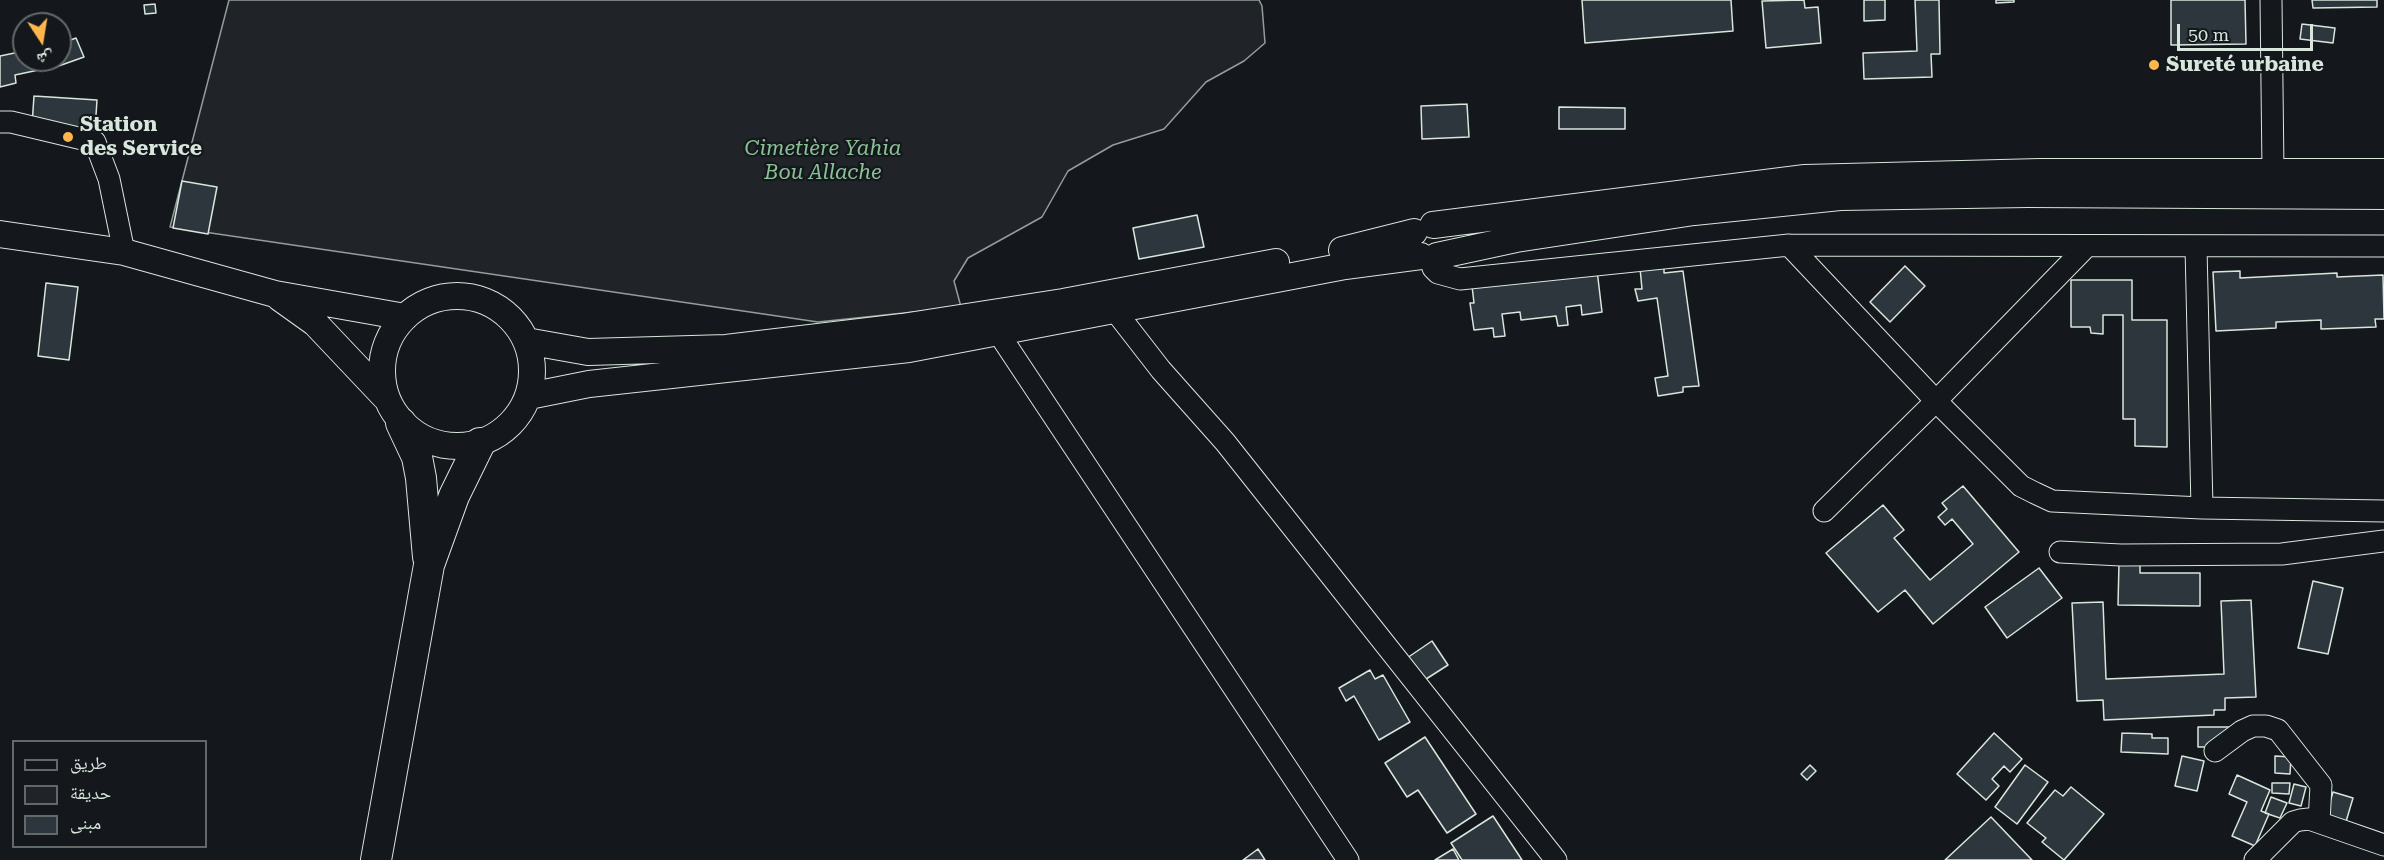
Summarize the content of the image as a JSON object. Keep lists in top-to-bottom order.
{
  "parks": ["Cimetière Yahia Bou Allache"],
  "places": ["Sureté urbaine", "Station des Service"],
  "legend": ["طريق", "حديقة", "مبنى"],
  "scale_bar": "50 m",
  "north": "bottom"
}
